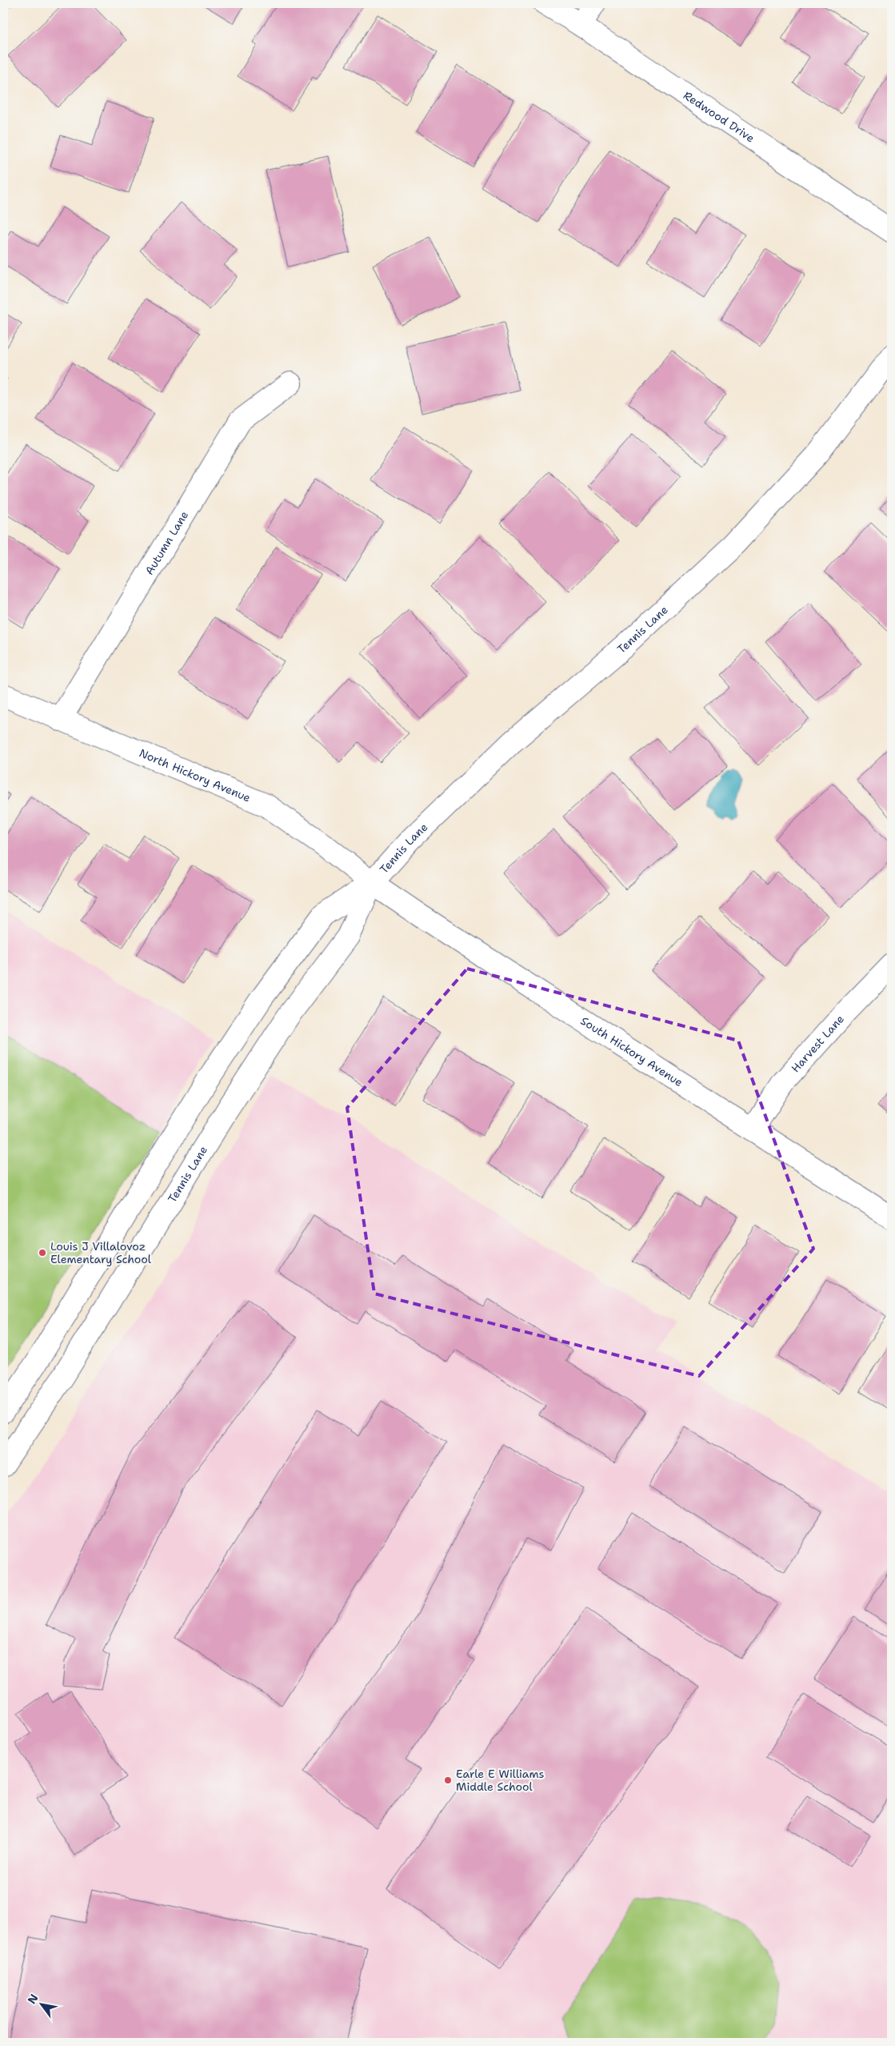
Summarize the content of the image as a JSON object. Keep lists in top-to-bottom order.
{
  "streets": {
    "street": [
      "Redwood Drive",
      "Autumn Lane",
      "Tennis Lane",
      "North Hickory Avenue",
      "Harvest Lane",
      "South Hickory Avenue"
    ]
  },
  "crossings": [
    ["Autumn Lane", "North Hickory Avenue"],
    ["Tennis Lane", "North Hickory Avenue"],
    ["Tennis Lane", "South Hickory Avenue"],
    ["North Hickory Avenue", "South Hickory Avenue"],
    ["Harvest Lane", "South Hickory Avenue"]
  ],
  "places": ["Louis J Villalovoz Elementary School", "Earle E Williams Middle School"],
  "north": "top left"
}
